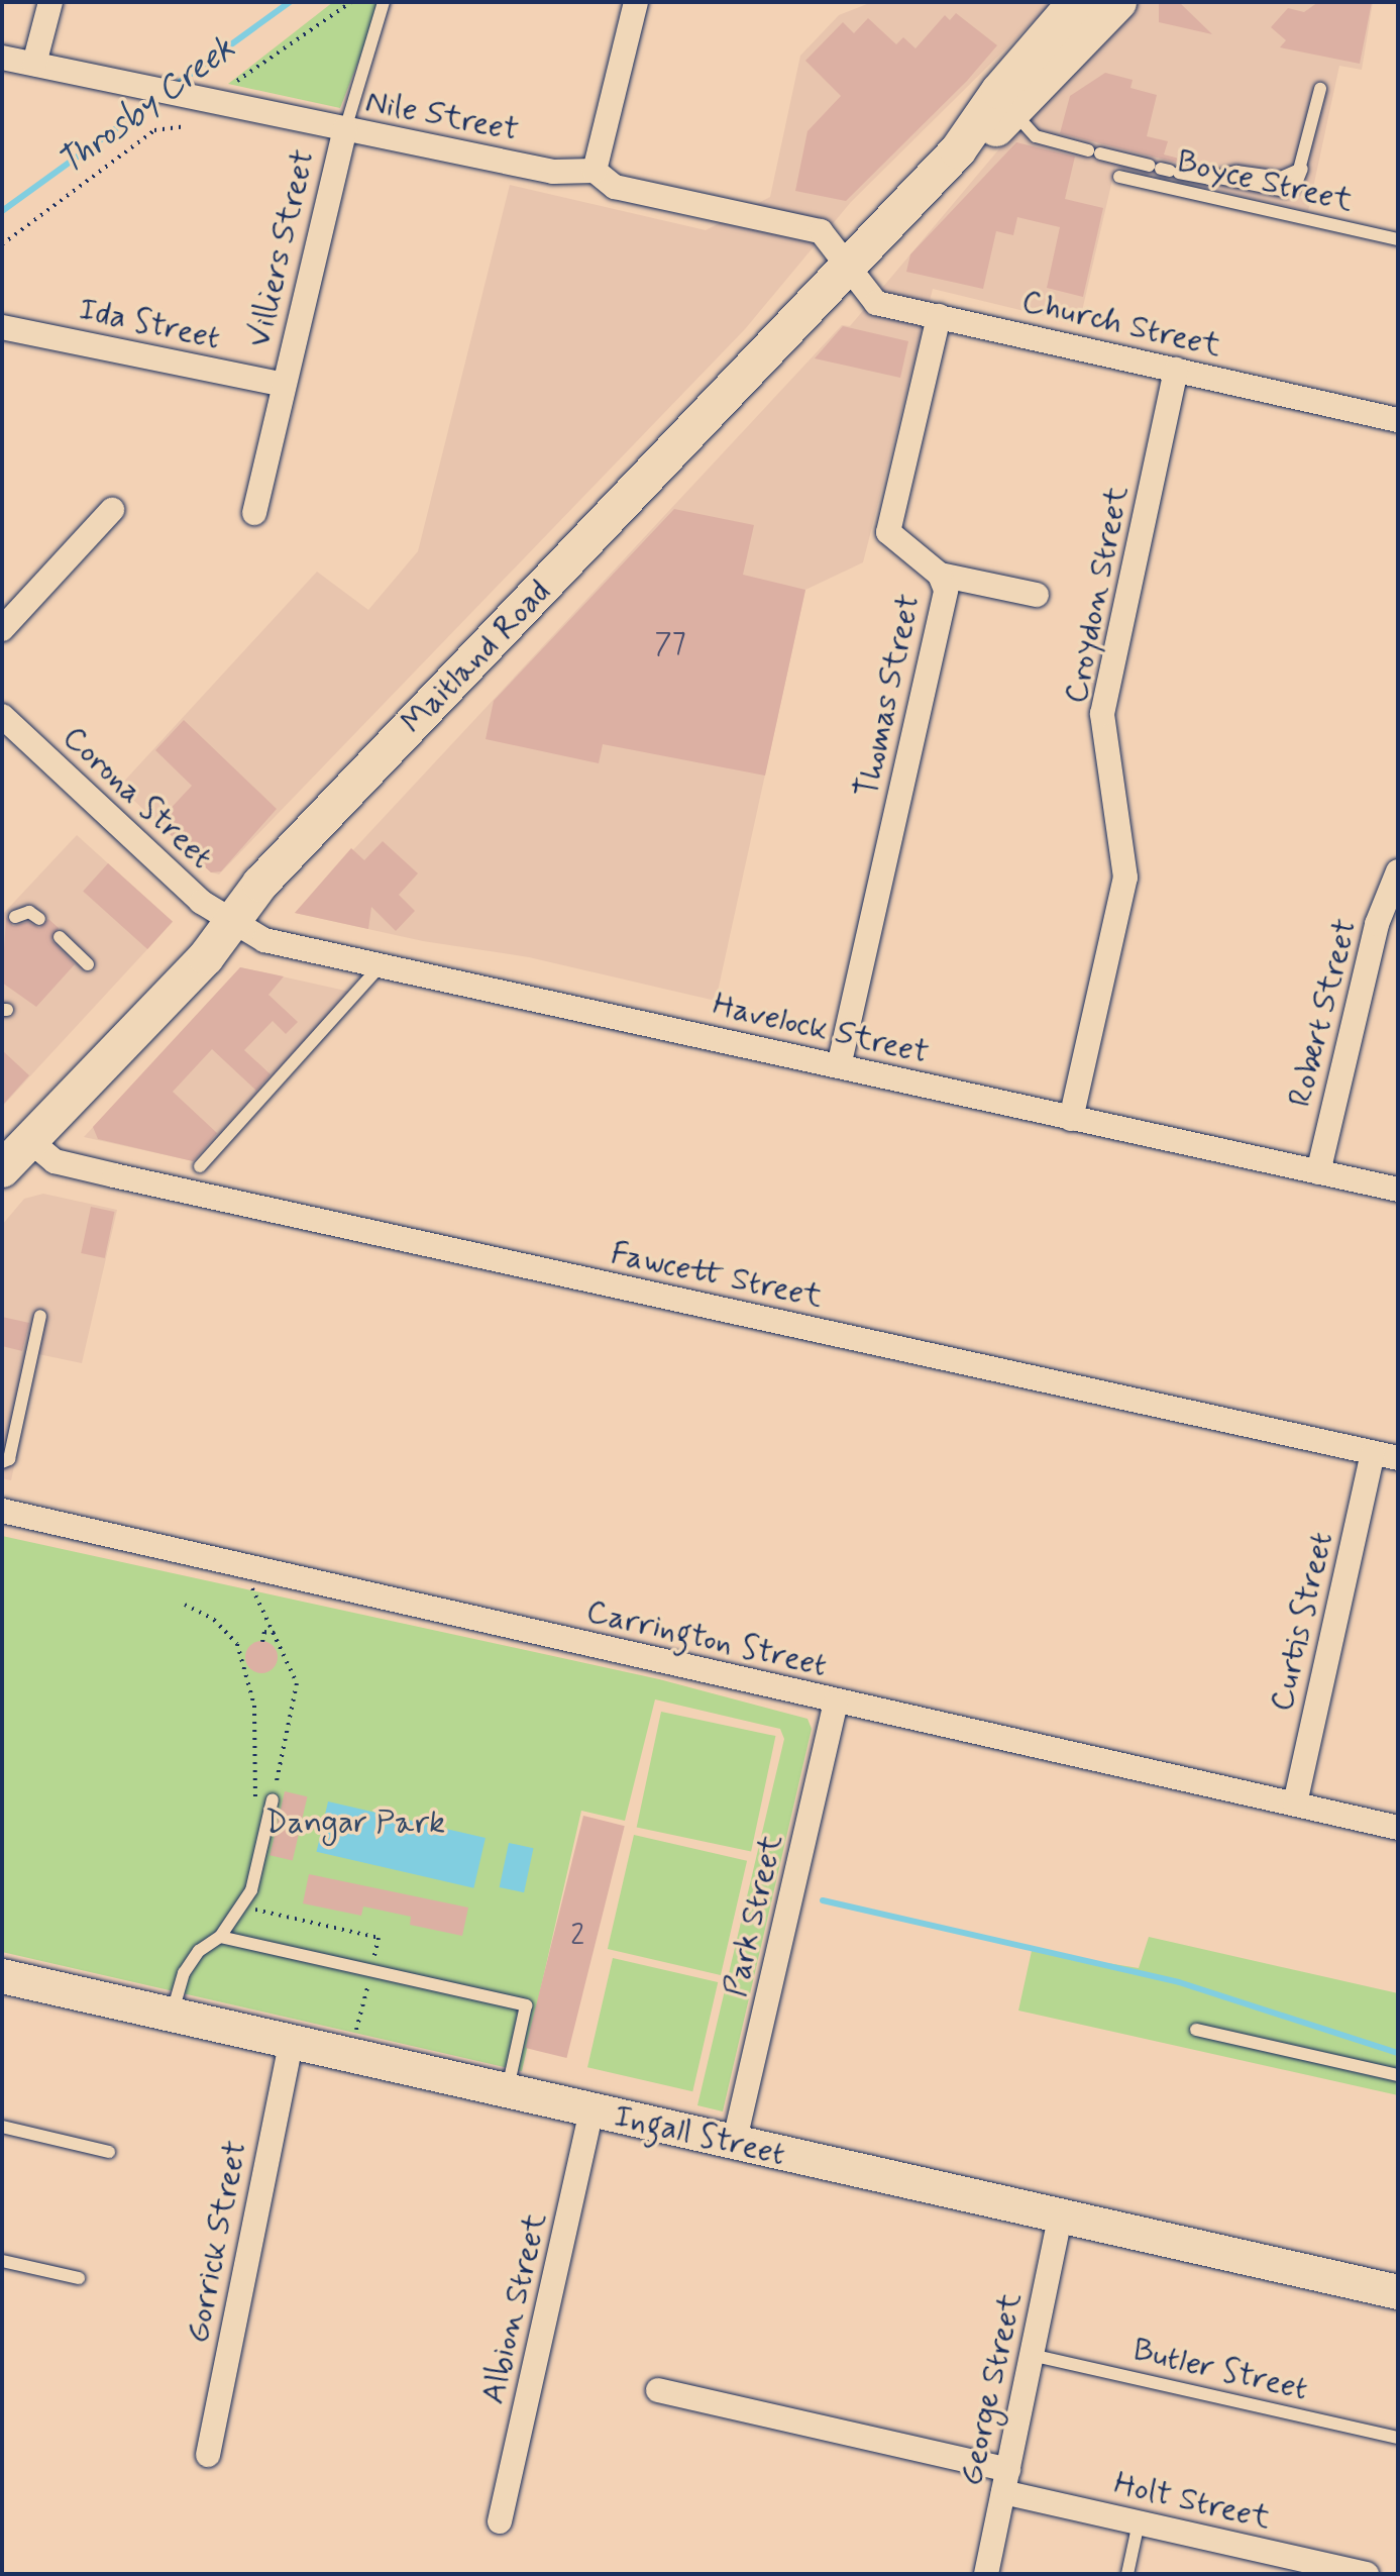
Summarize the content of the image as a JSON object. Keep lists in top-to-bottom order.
{
  "streets": {
    "main road": ["Maitland Road", "Ingall Street"],
    "street": [
      "Nile Street",
      "Villiers Street",
      "Ida Street",
      "Church Street",
      "Croydon Street",
      "Thomas Street",
      "Corona Street",
      "Robert Street",
      "Havelock Street",
      "Fawcett Street",
      "Curtis Street",
      "Carrington Street",
      "Park Street",
      "Gorrick Street",
      "Albion Street",
      "George Street",
      "Holt Street"
    ],
    "lane": ["Boyce Street", "Butler Street"]
  },
  "crossings": [
    ["Nile Street", "Villiers Street"],
    ["Villiers Street", "Ida Street"],
    ["Church Street", "Croydon Street"],
    ["Church Street", "Maitland Road"],
    ["Church Street", "Thomas Street"],
    ["Croydon Street", "Havelock Street"],
    ["Maitland Road", "Corona Street"],
    ["Maitland Road", "Havelock Street"],
    ["Maitland Road", "Fawcett Street"],
    ["Thomas Street", "Havelock Street"],
    ["Corona Street", "Havelock Street"],
    ["Robert Street", "Havelock Street"],
    ["Fawcett Street", "Curtis Street"],
    ["Curtis Street", "Carrington Street"],
    ["Carrington Street", "Park Street"],
    ["Park Street", "Ingall Street"],
    ["Ingall Street", "Gorrick Street"],
    ["Ingall Street", "Albion Street"],
    ["Ingall Street", "George Street"],
    ["Butler Street", "George Street"],
    ["George Street", "Holt Street"]
  ],
  "water": ["Throsby Creek"],
  "parks": ["Dangar Park"],
  "house_numbers": ["77", "2"]
}
